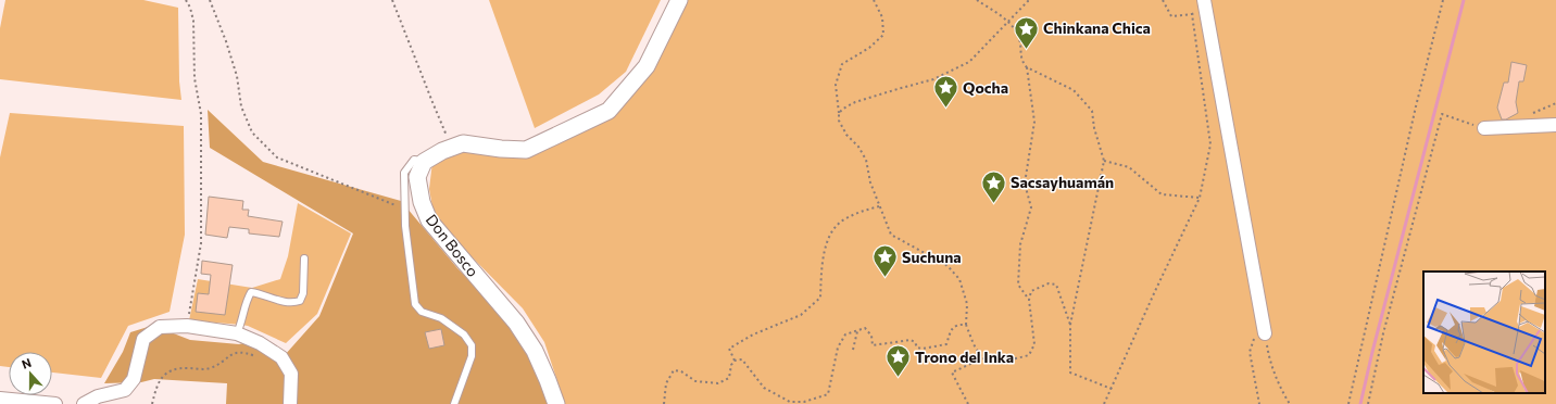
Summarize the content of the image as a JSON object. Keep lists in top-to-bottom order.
{
  "streets": {
    "street": ["Don Bosco"]
  },
  "places": {
    "place": [
      "Chinkana Chica",
      "Qocha",
      "Sacsayhuamán",
      "Suchuna",
      "Trono del Inka"
    ]
  },
  "north": "top"
}
